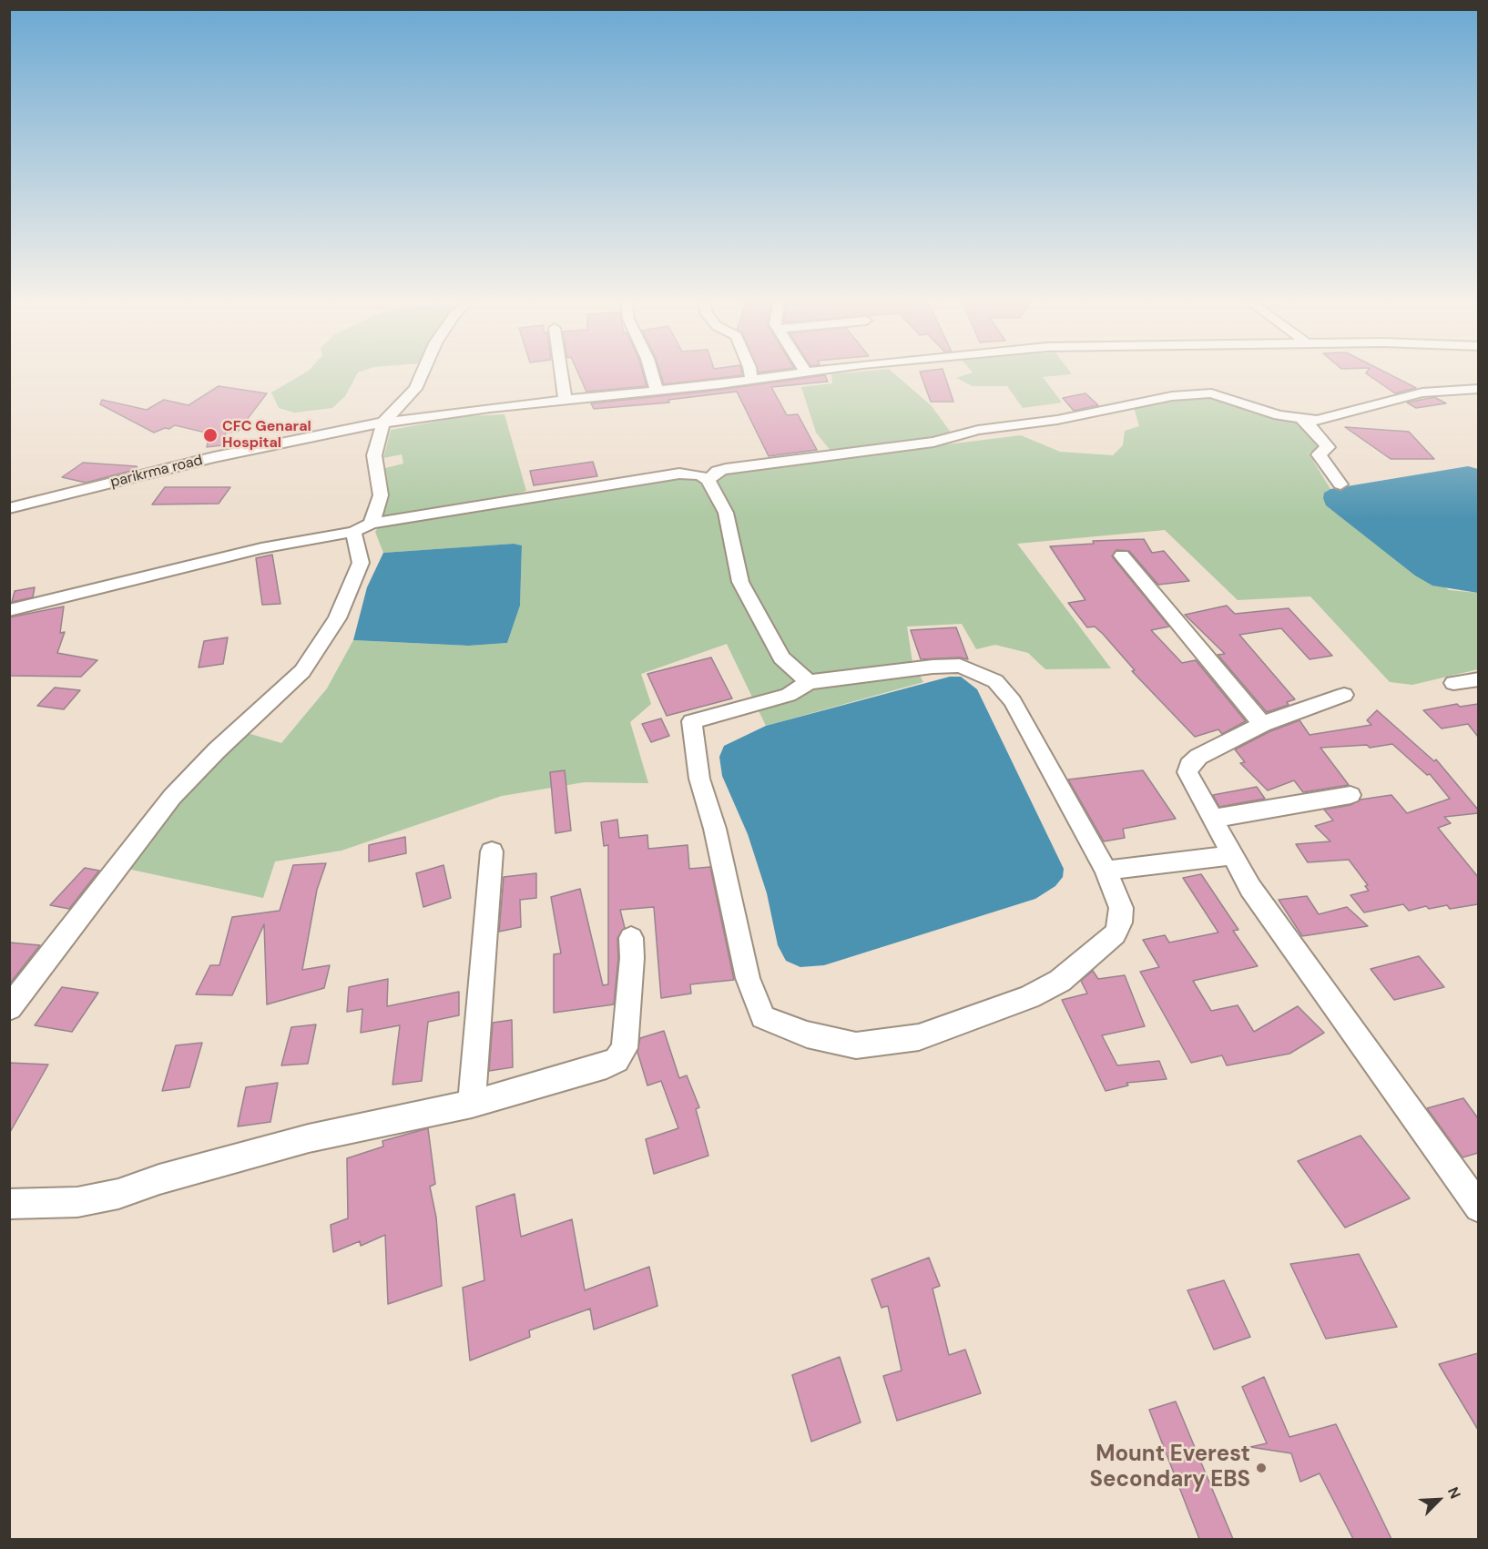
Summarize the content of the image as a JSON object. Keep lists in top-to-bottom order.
{
  "streets": {
    "street": ["parikrma road"]
  },
  "places": ["CFC Genaral Hospital", "Mount Everest Secondary EBS"],
  "north": "top right"
}
